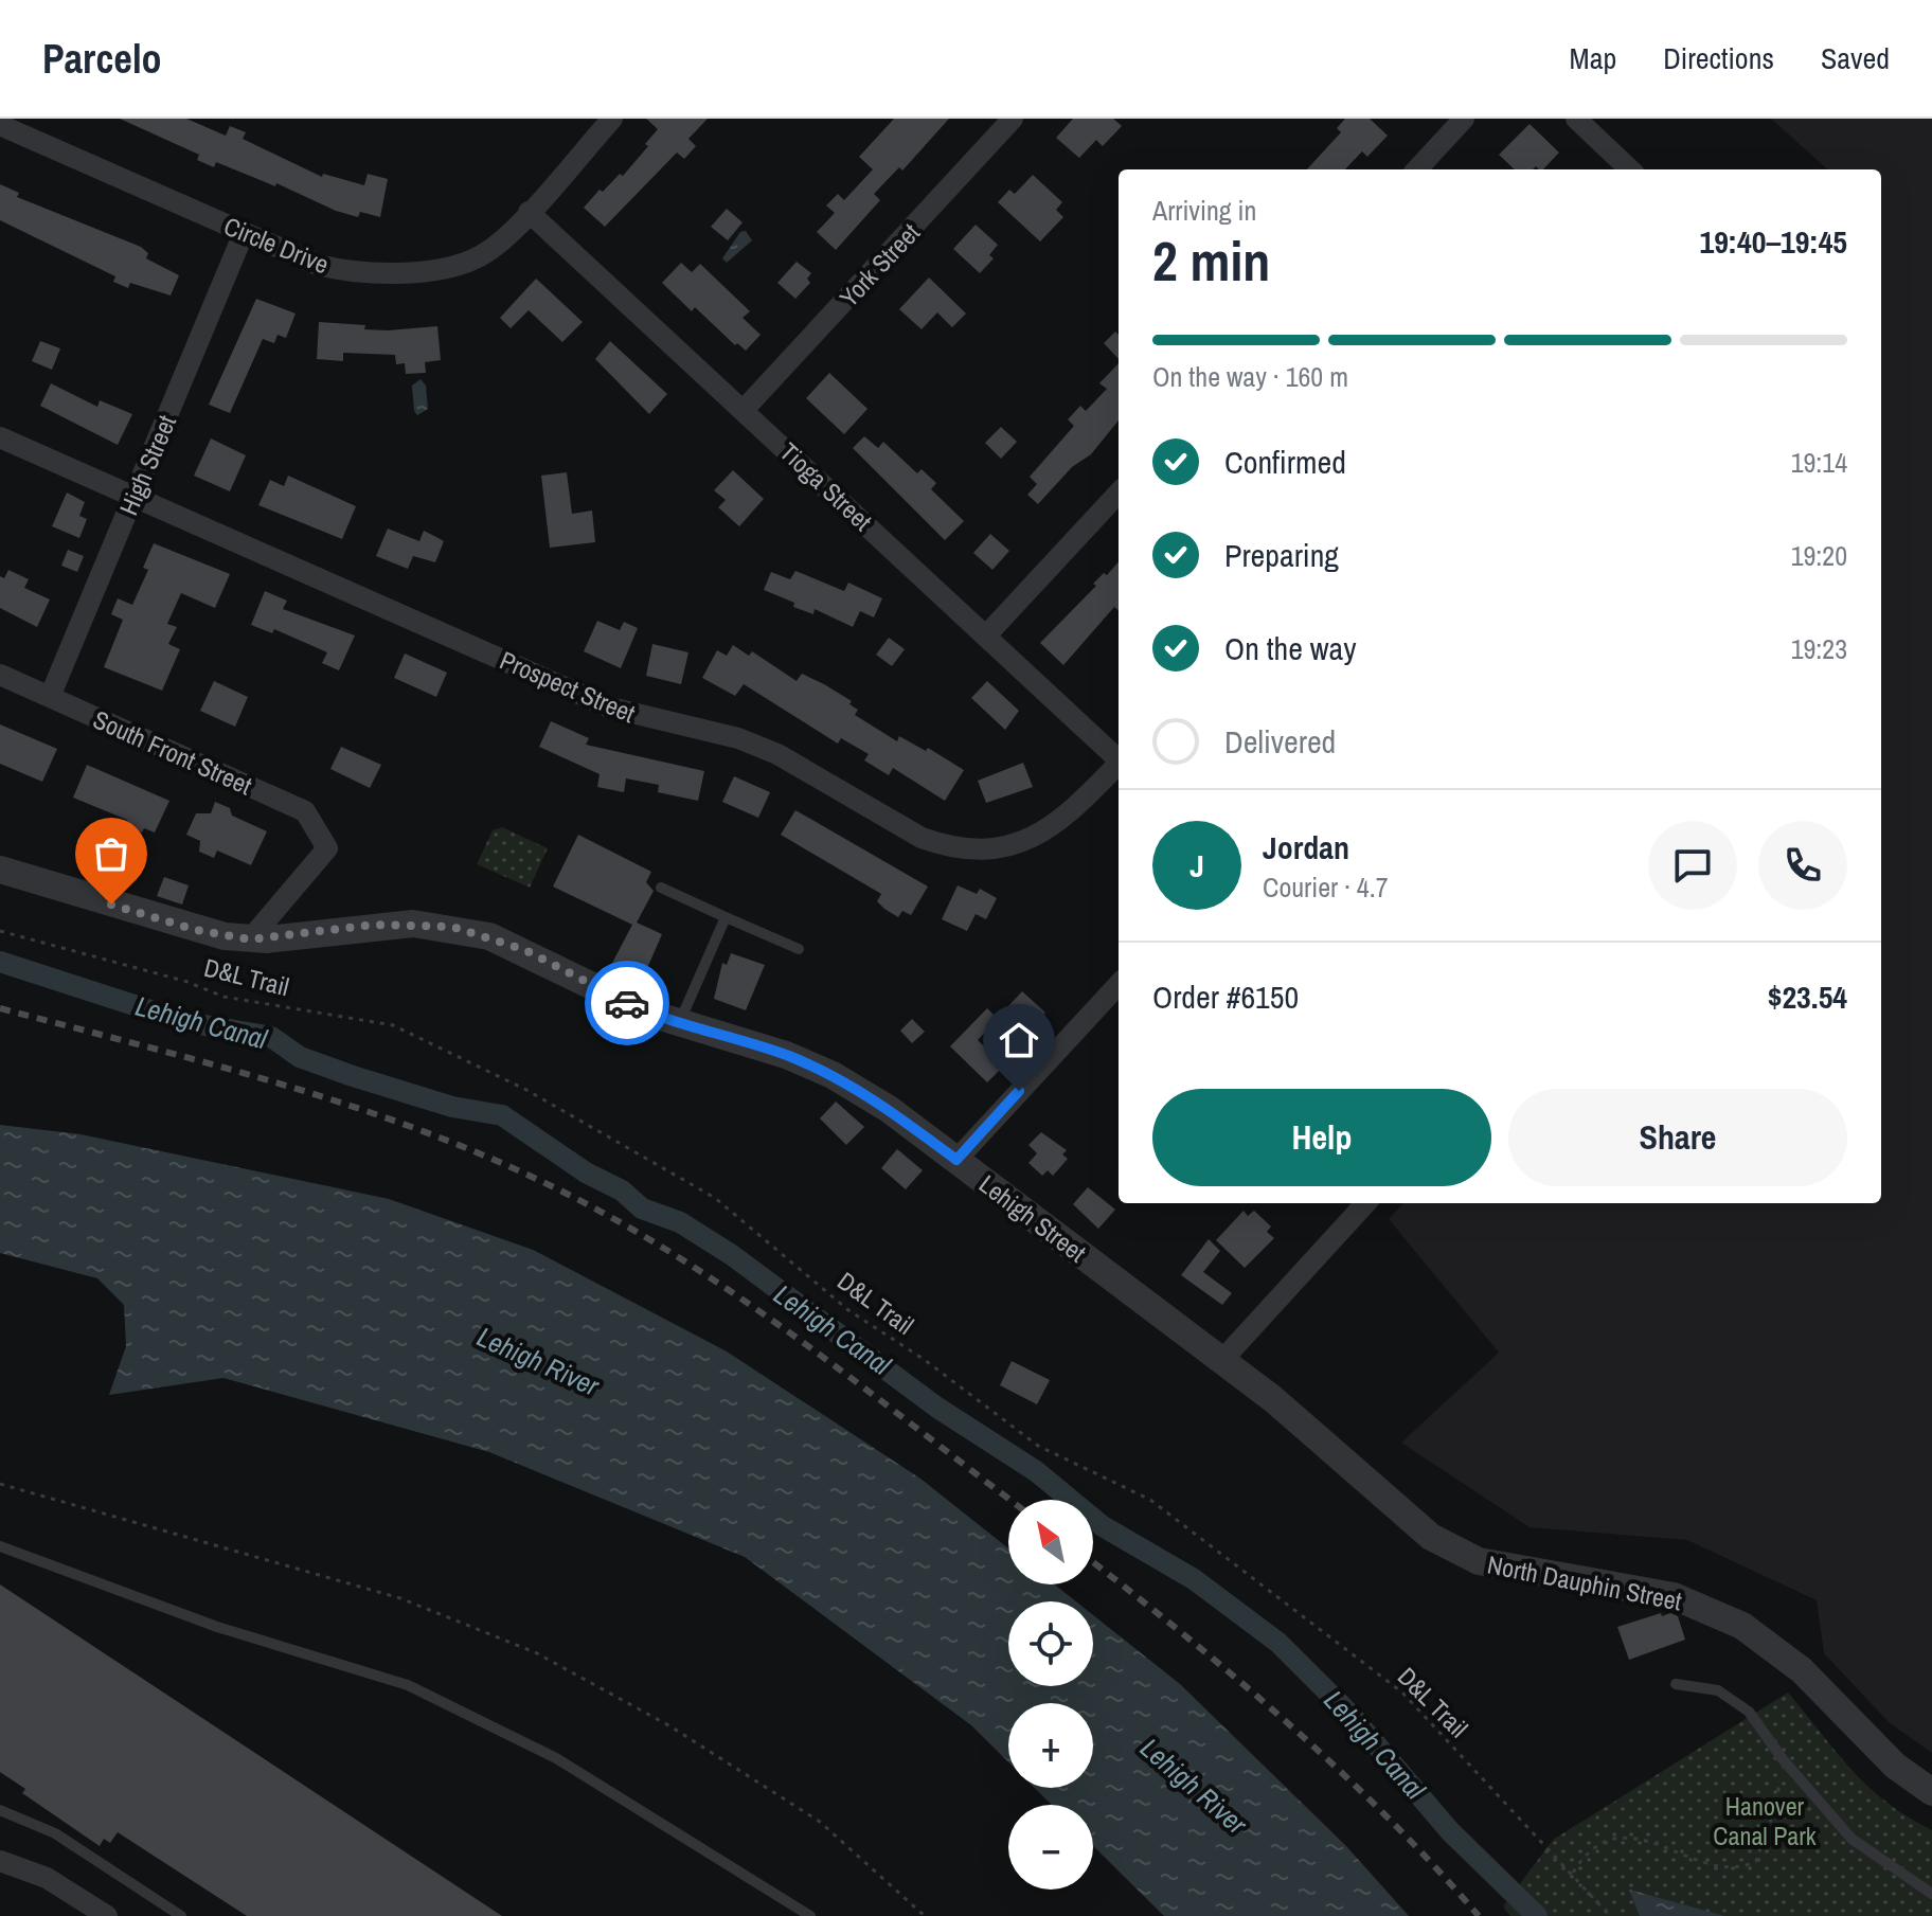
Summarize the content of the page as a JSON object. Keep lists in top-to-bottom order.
{
  "streets": {
    "street": [
      "Circle Drive",
      "York Street",
      "High Street",
      "Tioga Street",
      "Prospect Street",
      "South Front Street",
      "Lehigh Street",
      "North Dauphin Street"
    ],
    "path": ["D&L Trail"]
  },
  "crossings": [
    ["Circle Drive", "High Street"],
    ["Circle Drive", "Tioga Street"],
    ["York Street", "Tioga Street"],
    ["High Street", "Prospect Street"],
    ["High Street", "South Front Street"],
    ["South Front Street", "Lehigh Street"],
    ["Lehigh Street", "North Dauphin Street"]
  ],
  "water": ["Lehigh Canal", "Lehigh River"],
  "parks": ["Hanover Canal Park"],
  "north": "top left",
  "page": {
    "header": "Parcelo",
    "nav": ["Map", "Directions", "Saved"],
    "heading": ["2 min", "Arriving in", "19:40–19:45"],
    "panel": [
      "Jordan",
      "Courier · 4.7",
      "Order #6150",
      "$23.54"
    ],
    "bar": "On the way · 160 m",
    "list": [
      ["Confirmed", "19:14"],
      ["Preparing", "19:20"],
      ["On the way", "19:23"],
      "Delivered"
    ],
    "round": "J",
    "buttons": ["Help", "Share"],
    "map_buttons": ["+", "−"]
  }
}
